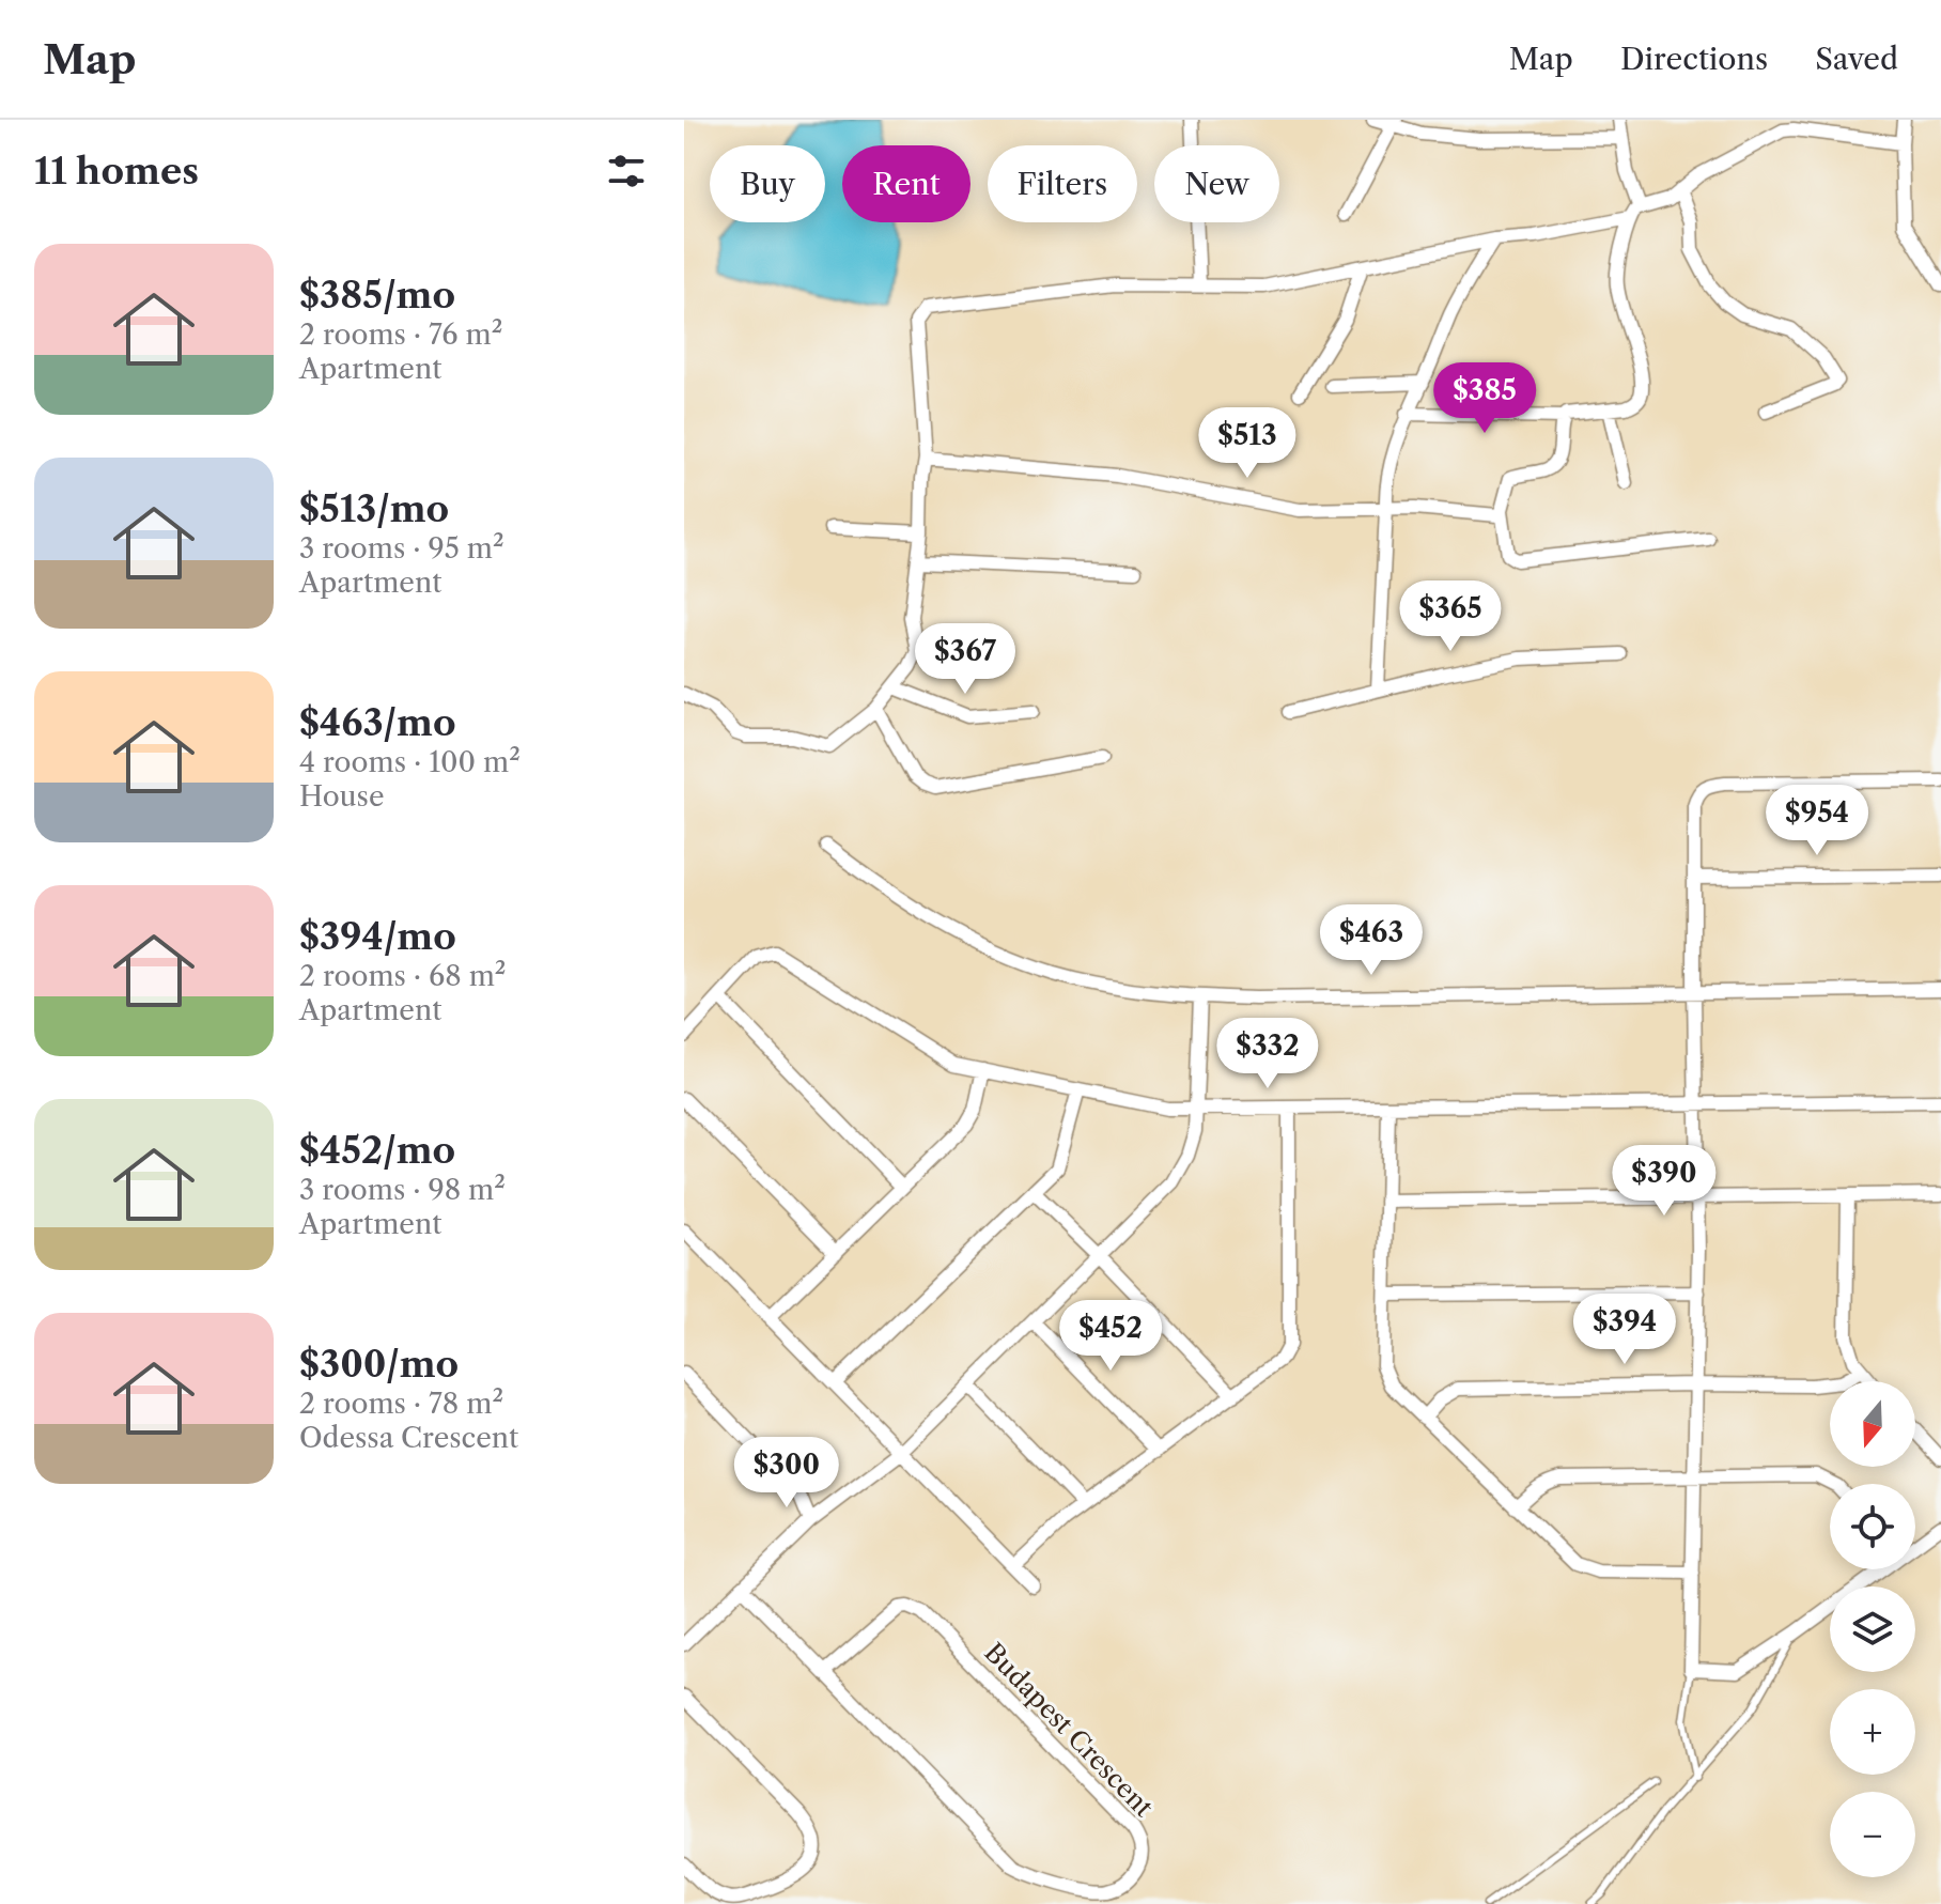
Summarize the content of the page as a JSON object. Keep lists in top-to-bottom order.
{
  "streets": {
    "street": ["Budapest Crescent"]
  },
  "north": "bottom",
  "page": {
    "header": "Map",
    "nav": ["Map", "Directions", "Saved"],
    "heading": "11 homes",
    "chip": [
      "Buy",
      "Rent",
      "Filters",
      "New"
    ],
    "list": [
      {
        "name": "$385/mo",
        "note": "2 rooms · 76 m² · Apartment"
      },
      {
        "name": "$513/mo",
        "note": "3 rooms · 95 m² · Apartment"
      },
      {
        "name": "$463/mo",
        "note": "4 rooms · 100 m² · House"
      },
      {
        "name": "$394/mo",
        "note": "2 rooms · 68 m² · Apartment"
      },
      {
        "name": "$452/mo",
        "note": "3 rooms · 98 m² · Apartment"
      },
      {
        "name": "$300/mo",
        "note": "2 rooms · 78 m² · Odessa Crescent"
      }
    ],
    "price": [
      "$385",
      "$513",
      "$365",
      "$367",
      "$954",
      "$463",
      "$332",
      "$390",
      "$394",
      "$452",
      "$300"
    ],
    "map_buttons": ["+", "−"]
  }
}
